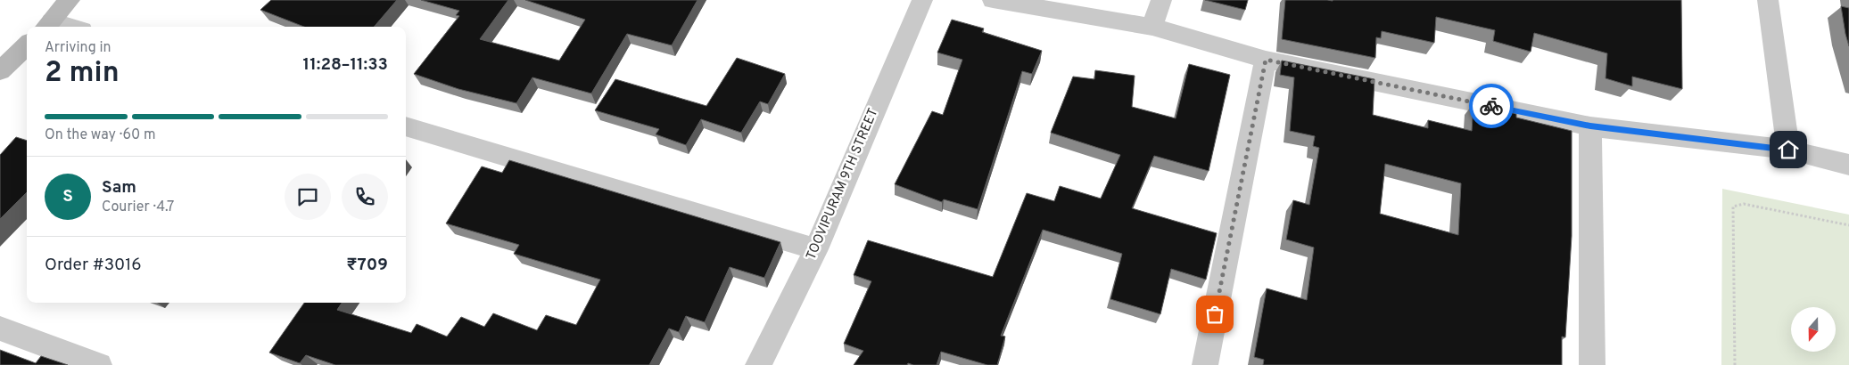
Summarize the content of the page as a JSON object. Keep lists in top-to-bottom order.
{
  "streets": {
    "street": ["TOOVIPURAM 9TH STREET"]
  },
  "north": "bottom",
  "page": {
    "heading": ["2 min", "Arriving in", "11:28–11:33"],
    "panel": [
      "Sam",
      "Courier · 4.7",
      "Order #3016",
      "₹709"
    ],
    "bar": "On the way · 60 m",
    "round": "S"
  }
}
